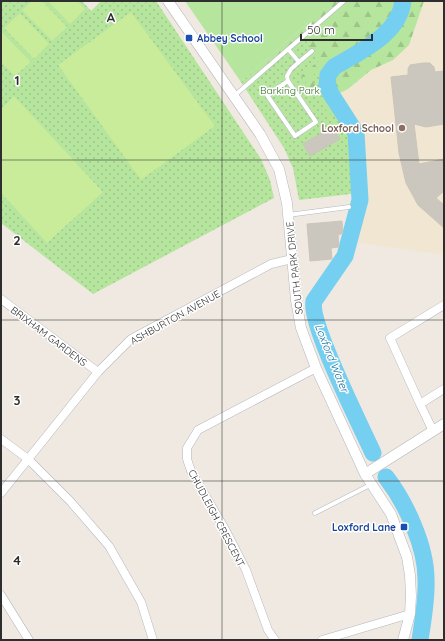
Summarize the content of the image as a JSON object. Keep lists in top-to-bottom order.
{
  "streets": {
    "street": [
      "SOUTH PARK DRIVE",
      "ASHBURTON AVENUE",
      "BRIXHAM GARDENS",
      "CHUDLEIGH CRESCENT"
    ]
  },
  "crossings": [
    ["SOUTH PARK DRIVE", "ASHBURTON AVENUE"],
    ["SOUTH PARK DRIVE", "CHUDLEIGH CRESCENT"],
    ["ASHBURTON AVENUE", "BRIXHAM GARDENS"]
  ],
  "water": ["Loxford Water"],
  "parks": ["Barking Park"],
  "places": {
    "transit": ["Abbey School", "Loxford Lane"],
    "other": ["Loxford School"]
  },
  "scale_bar": "50 m",
  "grid": {
    "columns": ["A"],
    "rows": [
      "1",
      "2",
      "3",
      "4"
    ]
  }
}
